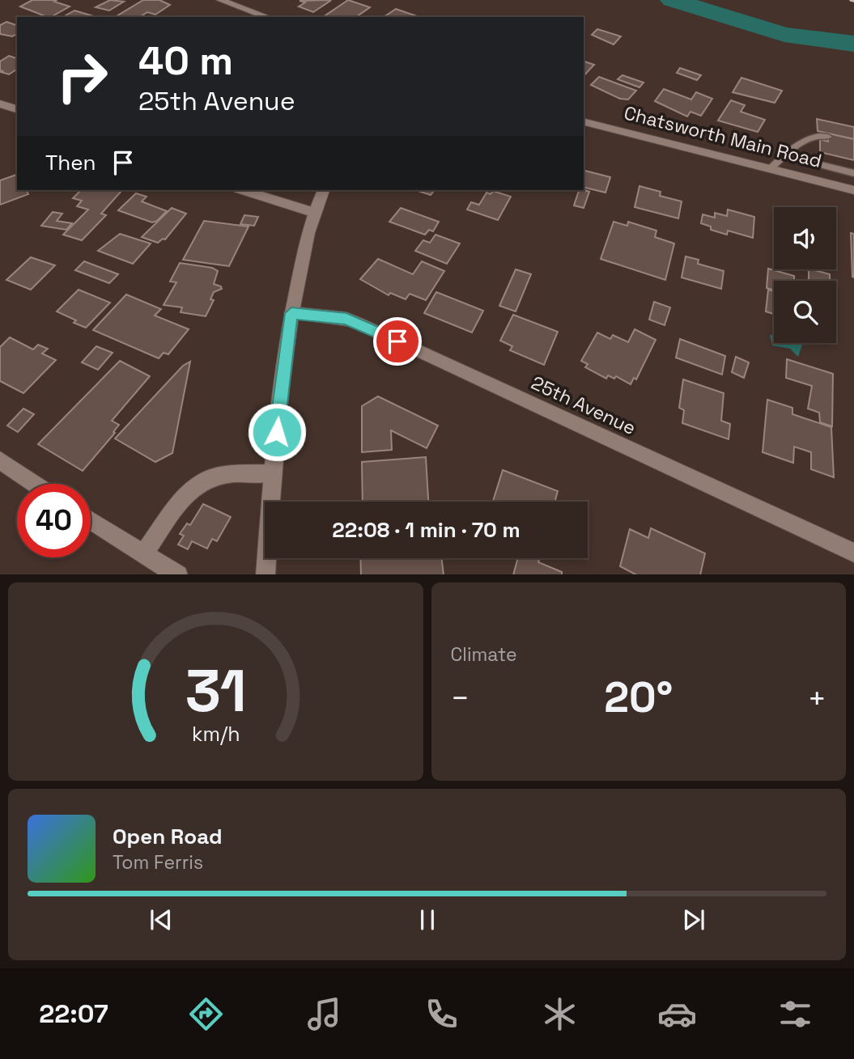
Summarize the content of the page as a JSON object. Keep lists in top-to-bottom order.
{
  "streets": {
    "street": ["Chatsworth Main Road", "25th Avenue"]
  },
  "page": {
    "turn": ["40 m", "25th Avenue"],
    "then": "Then",
    "limit": "40",
    "trip": "22:08 · 1 min · 70 m",
    "tile": "Climate",
    "heat": ["−", "20°", "+"],
    "song": ["Open Road", "Tom Ferris"],
    "tabs": "22:07",
    "gauge": ["31", "km/h"]
  }
}
